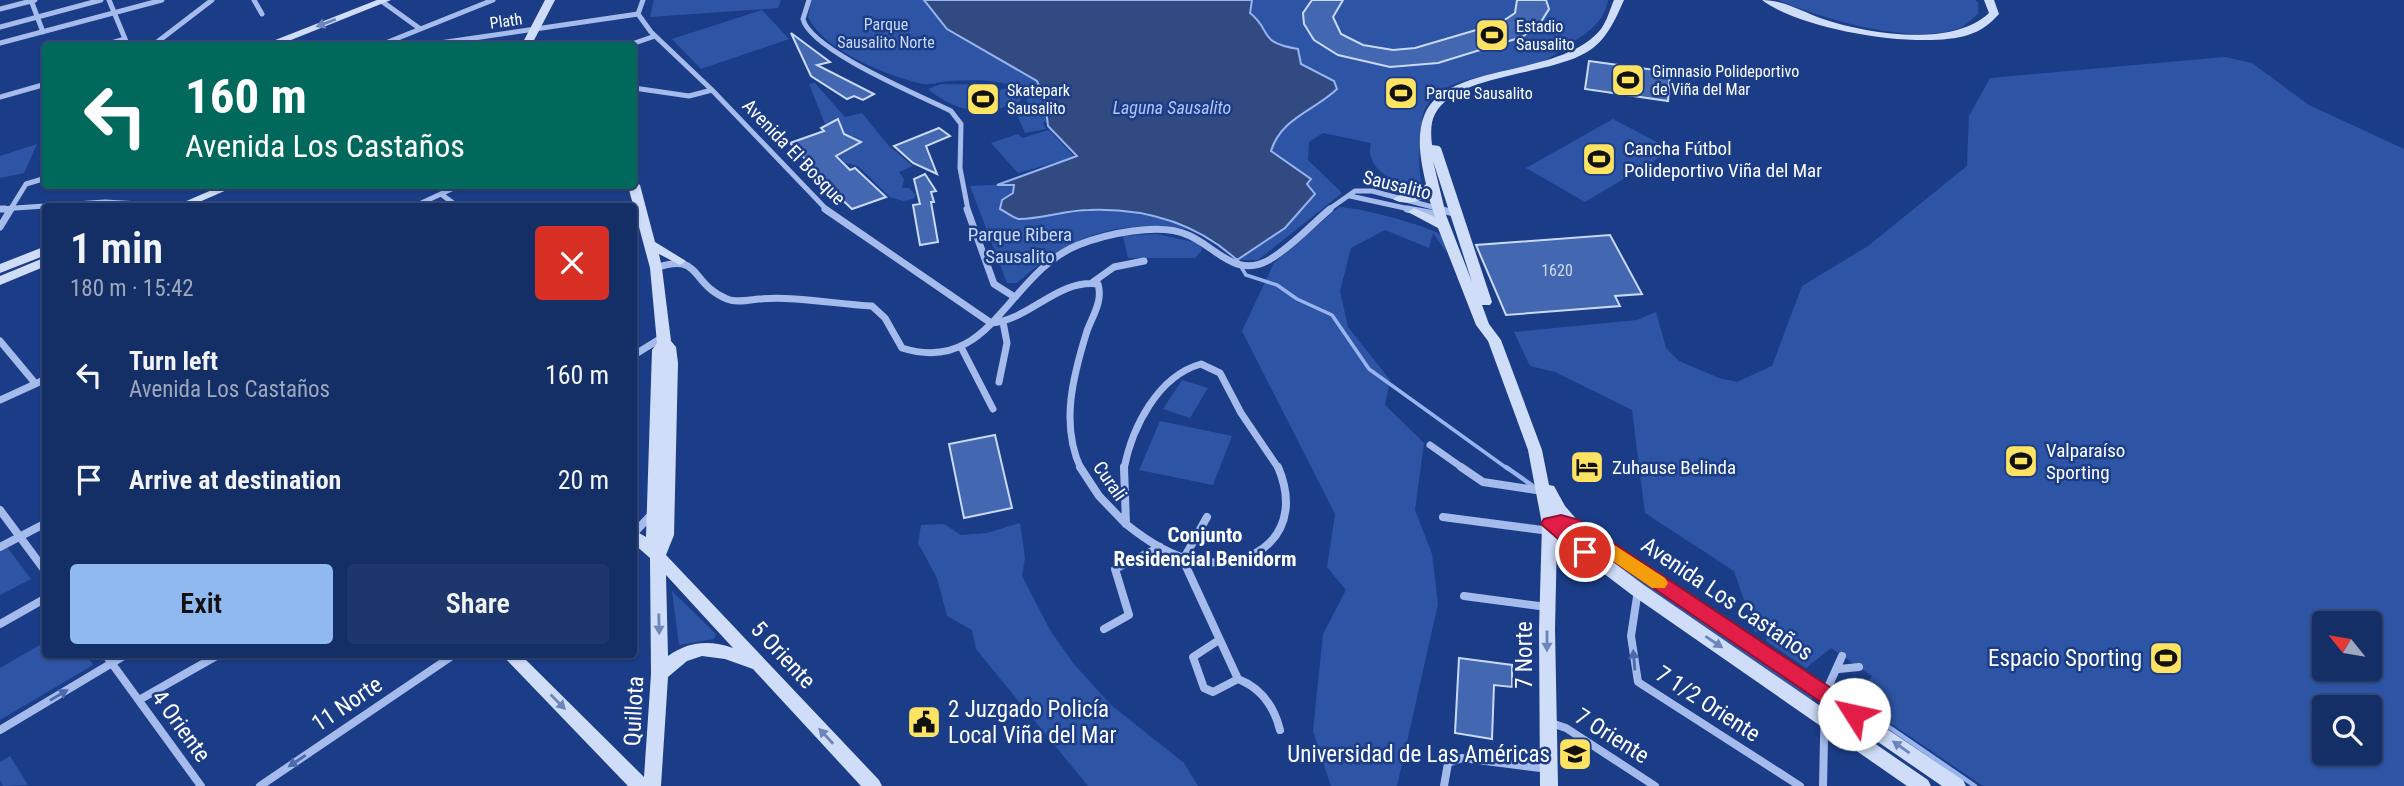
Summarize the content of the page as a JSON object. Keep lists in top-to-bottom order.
{
  "streets": {
    "main road": [
      "Sausalito",
      "Avenida Los Castaños",
      "5 Oriente",
      "7 Norte",
      "Quillota"
    ],
    "street": [
      "Plath",
      "Avenida El Bosque",
      "Curali",
      "11 Norte",
      "7 1/2 Oriente",
      "4 Oriente",
      "7 Oriente"
    ]
  },
  "crossings": [
    ["Plath", "Avenida El Bosque"],
    ["Sausalito", "Avenida Los Castaños"],
    ["Sausalito", "7 Norte"],
    ["Avenida Los Castaños", "7 Norte"],
    ["Avenida Los Castaños", "7 1/2 Oriente"],
    ["5 Oriente", "Quillota"],
    ["7 Norte", "7 Oriente"]
  ],
  "one_way": [
    "5 Oriente",
    "7 Norte",
    "11 Norte",
    "7 1/2 Oriente"
  ],
  "districts": ["Conjunto Residencial Benidorm"],
  "water": ["Laguna Sausalito"],
  "parks": ["Parque Sausalito Norte", "Parque Ribera Sausalito"],
  "places": {
    "sports": [
      "Estadio Sausalito",
      "Gimnasio Polideportivo de Viña del Mar",
      "Parque Sausalito",
      "Skatepark Sausalito",
      "Cancha Fútbol Polideportivo Viña del Mar",
      "Valparaíso Sporting",
      "Espacio Sporting"
    ],
    "hotel": ["Zuhause Belinda"],
    "public building": ["2 Juzgado Policía Local Viña del Mar"],
    "school or university": ["Universidad de Las Américas"]
  },
  "house_numbers": ["1620"],
  "north": "top left",
  "page": {
    "turn": ["160 m", "Avenida Los Castaños"],
    "heading": ["1 min", "180 m · 15:42"],
    "list": [
      {
        "name": "Turn left",
        "note": "Avenida Los Castaños",
        "value": "160 m"
      },
      {
        "name": "Arrive at destination",
        "value": "20 m"
      }
    ],
    "buttons": ["Exit", "Share"]
  }
}
